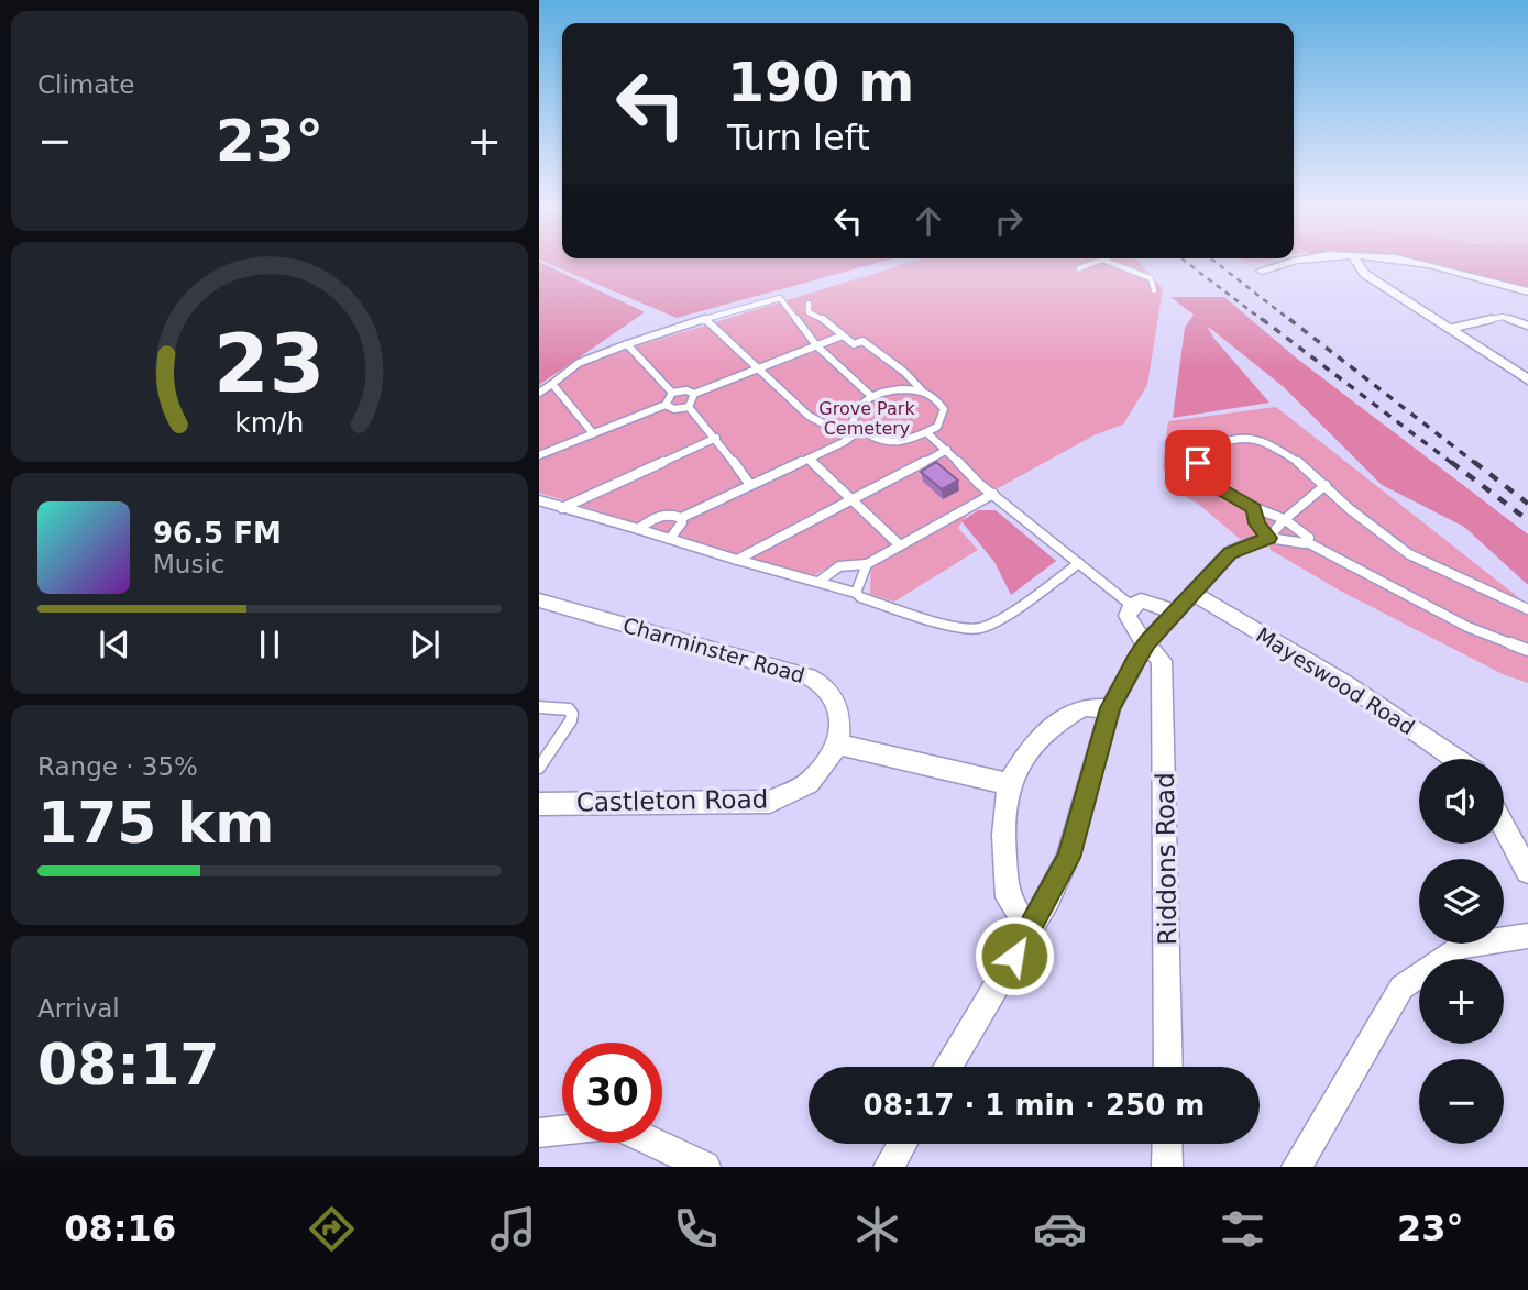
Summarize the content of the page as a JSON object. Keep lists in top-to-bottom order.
{
  "streets": {
    "street": [
      "Charminster Road",
      "Mayeswood Road",
      "Castleton Road",
      "Riddons Road"
    ]
  },
  "crossings": [
    ["Charminster Road", "Castleton Road"]
  ],
  "parks": ["Grove Park Cemetery"],
  "page": {
    "tile": [
      "Climate",
      ["Range · 35%", "175 km"],
      ["Arrival", "08:17"]
    ],
    "turn": ["190 m", "Turn left"],
    "heat": ["−", "23°", "+"],
    "song": ["96.5 FM", "Music"],
    "map_buttons": ["+", "−"],
    "limit": "30",
    "trip": "08:17 · 1 min · 250 m",
    "tabs": ["08:16", "23°"],
    "gauge": ["23", "km/h"]
  }
}
